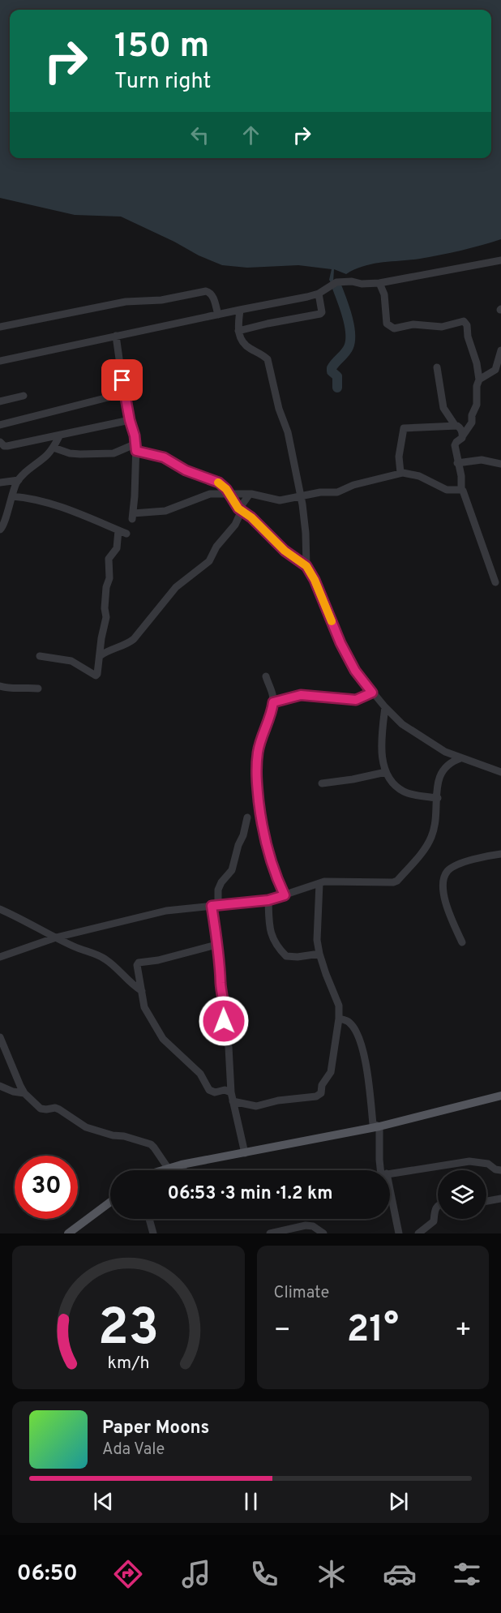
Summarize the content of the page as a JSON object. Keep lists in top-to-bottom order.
{
  "page": {
    "turn": ["150 m", "Turn right"],
    "limit": "30",
    "trip": "06:53 · 3 min · 1.2 km",
    "tile": "Climate",
    "heat": ["−", "21°", "+"],
    "song": ["Paper Moons", "Ada Vale"],
    "tabs": "06:50",
    "gauge": ["23", "km/h"]
  }
}
